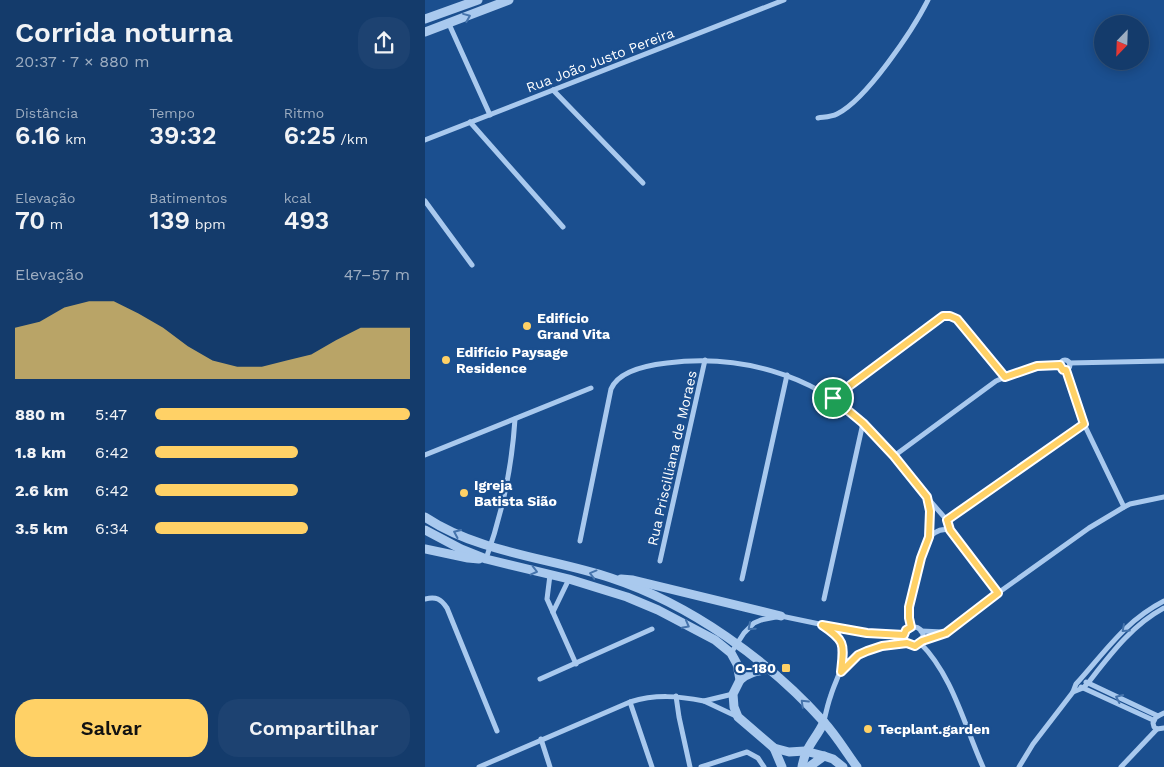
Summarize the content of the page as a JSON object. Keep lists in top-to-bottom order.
{
  "streets": {
    "street": ["Rua João Justo Pereira", "Rua Priscilliana de Moraes"]
  },
  "places": {
    "other": [
      "Edifício Grand Vita",
      "Edifício Paysage Residence",
      "Igreja Batista Sião",
      "Tecplant.garden"
    ],
    "transit": ["O-180"]
  },
  "north": "bottom left",
  "page": {
    "heading": ["Corrida noturna", "20:37 · 7 × 880 m"],
    "stats": [
      ["Distância", "6.16 km"],
      ["Tempo", "39:32"],
      ["Ritmo", "6:25 /km"],
      ["Elevação", "70 m"],
      ["Batimentos", "139 bpm"],
      ["kcal", "493"]
    ],
    "chart": ["Elevação", "47–57 m"],
    "list": [
      {
        "name": "880 m",
        "note": "5:47"
      },
      {
        "name": "1.8 km",
        "note": "6:42"
      },
      {
        "name": "2.6 km",
        "note": "6:42"
      },
      {
        "name": "3.5 km",
        "note": "6:34"
      }
    ],
    "buttons": ["Salvar", "Compartilhar"]
  }
}
